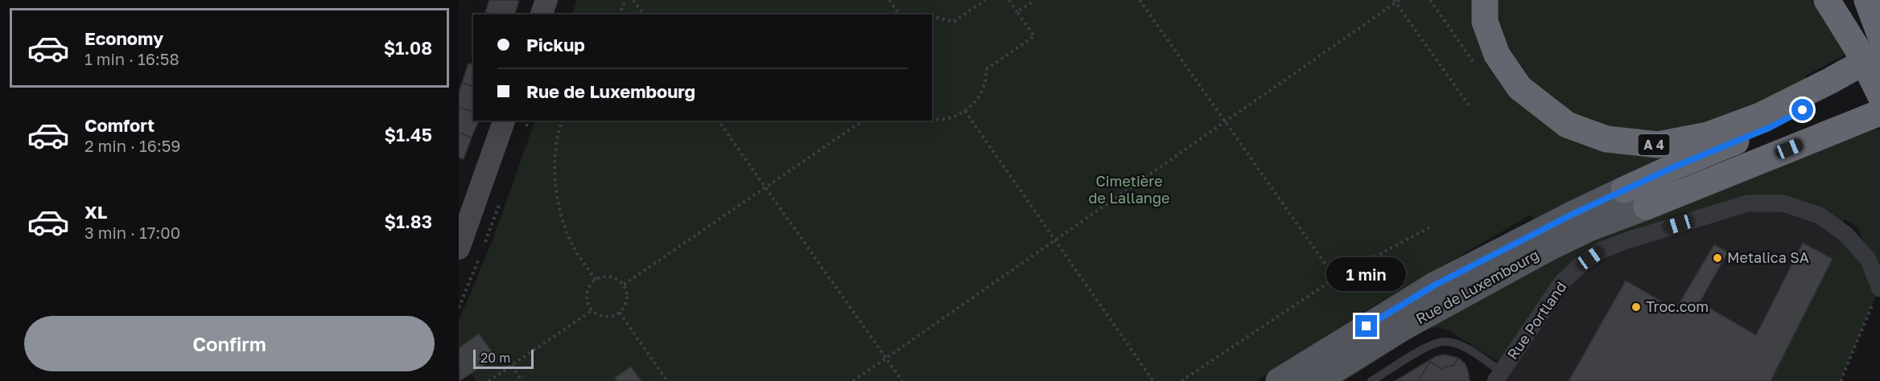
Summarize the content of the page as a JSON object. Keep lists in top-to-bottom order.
{
  "streets": {
    "highway": ["A 4"],
    "main road": ["Rue de Luxembourg"],
    "street": ["Rue Portland"]
  },
  "parks": ["Cimetière de Lallange"],
  "places": ["Metalica SA", "Troc.com"],
  "scale_bar": "20 m",
  "page": {
    "list": [
      {
        "name": "Economy",
        "note": "1 min · 16:58",
        "value": "$1.08"
      },
      {
        "name": "Comfort",
        "note": "2 min · 16:59",
        "value": "$1.45"
      },
      {
        "name": "XL",
        "note": "3 min · 17:00",
        "value": "$1.83"
      }
    ],
    "banner": ["Pickup", "Rue de Luxembourg"],
    "bubble": "1 min",
    "buttons": "Confirm",
    "scale": "20 m"
  }
}
